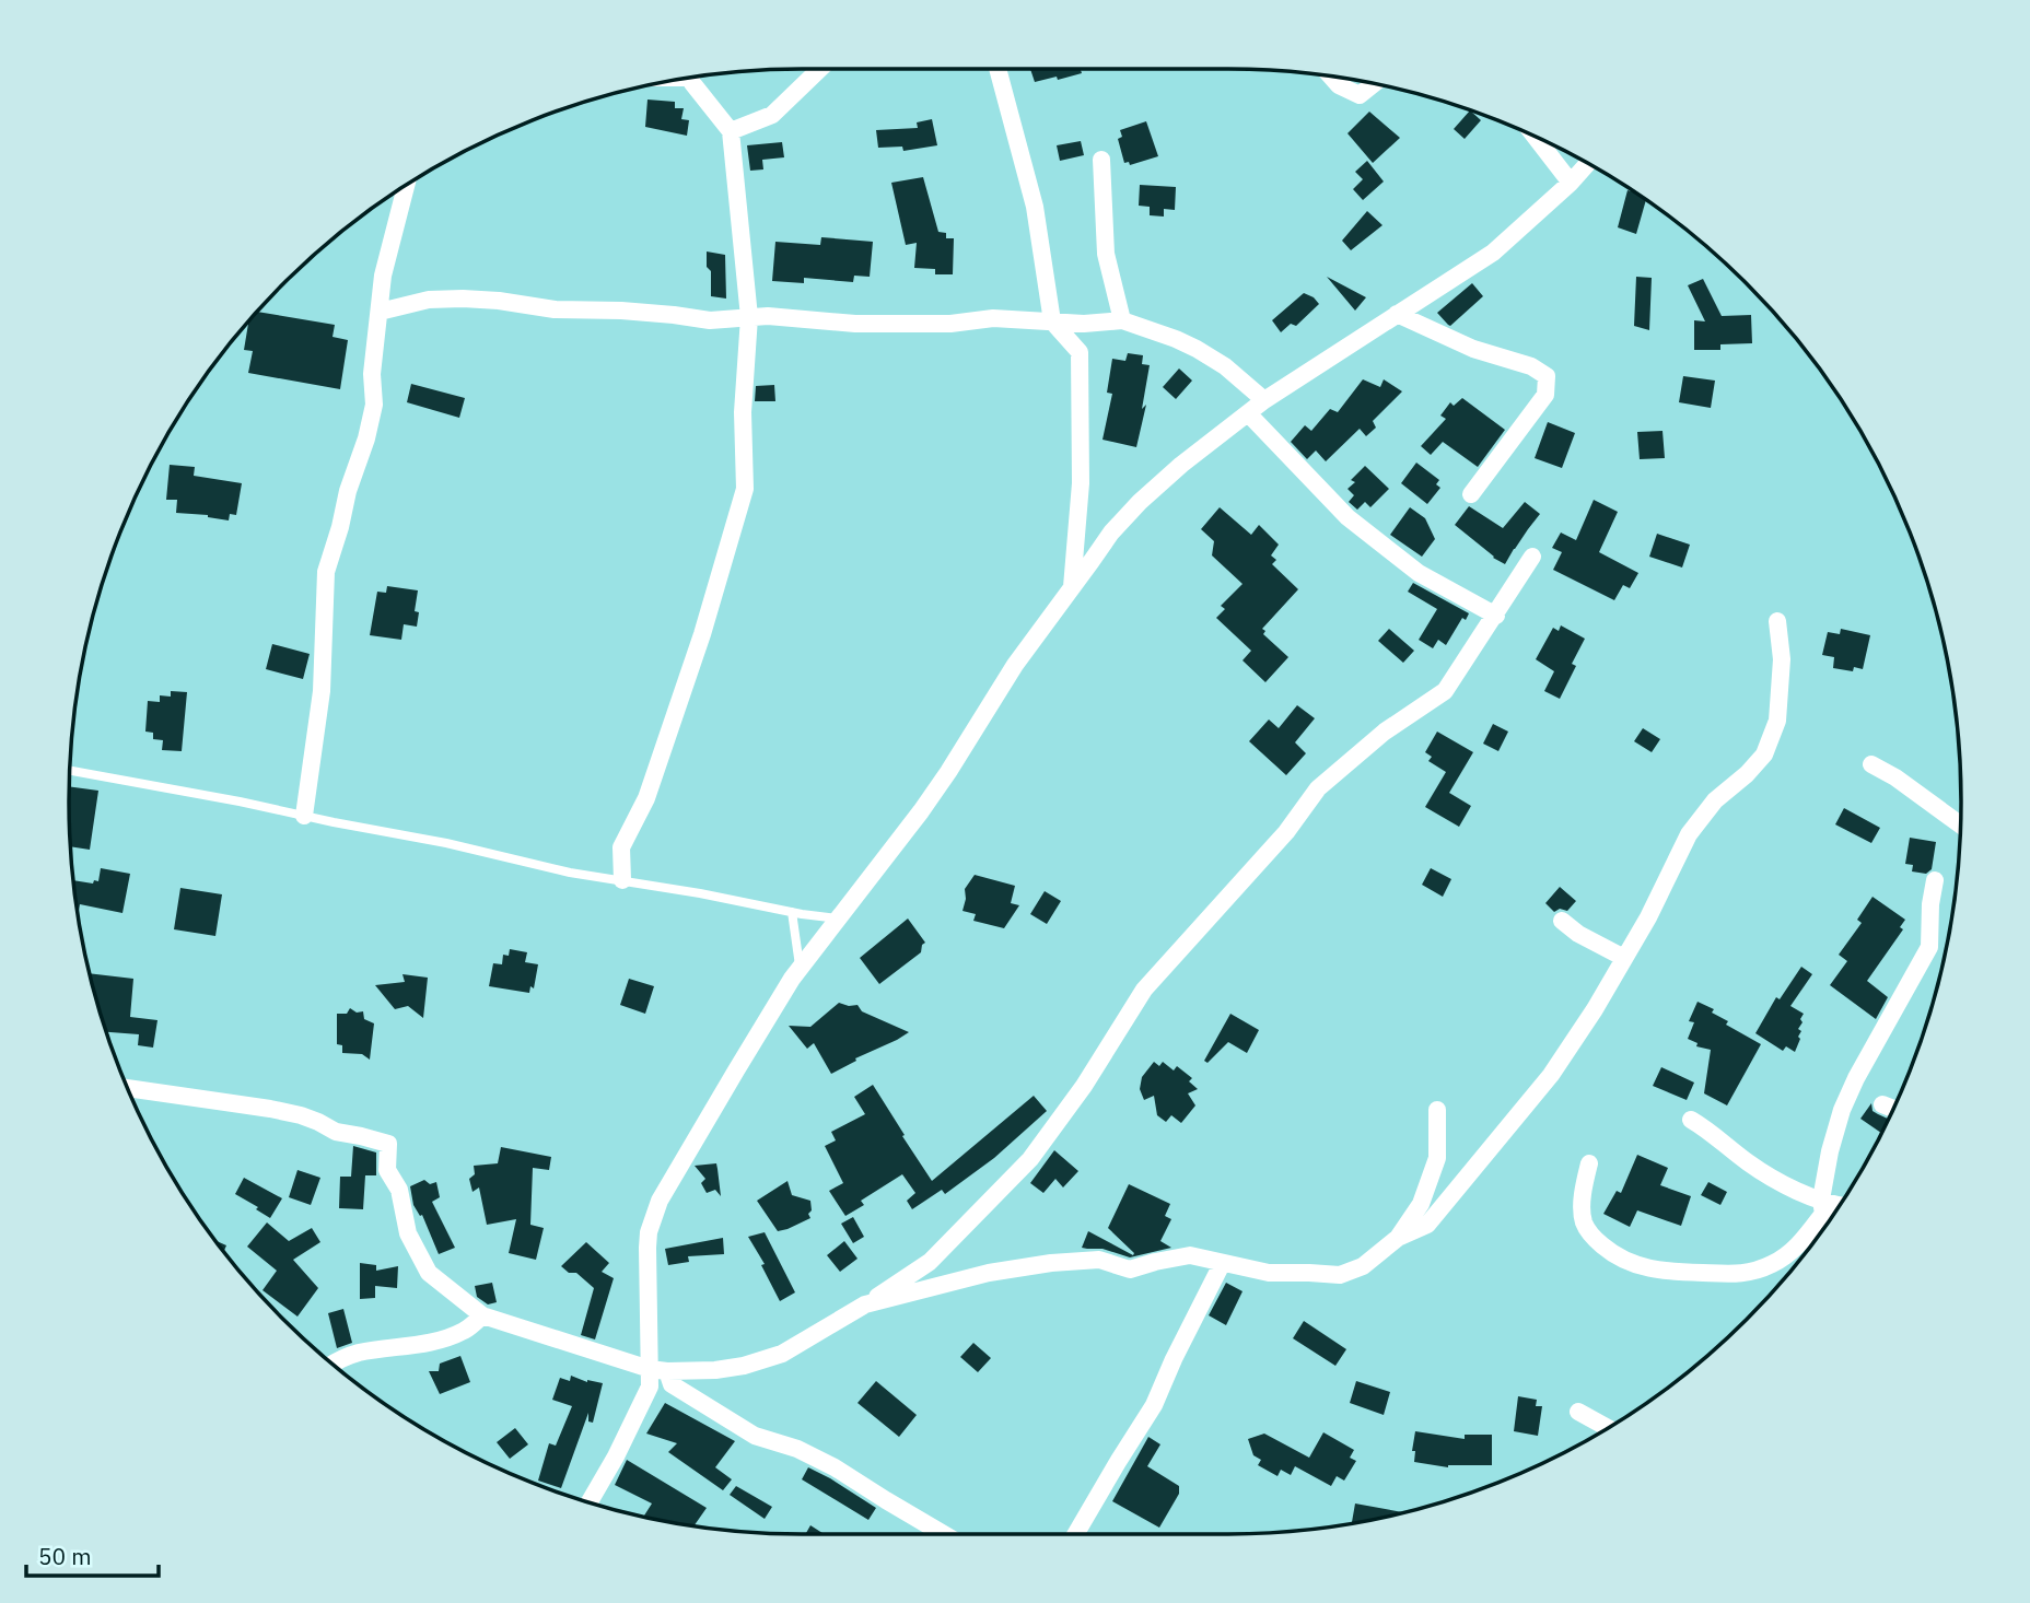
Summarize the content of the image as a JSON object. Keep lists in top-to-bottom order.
{
  "scale_bar": "50 m"
}
